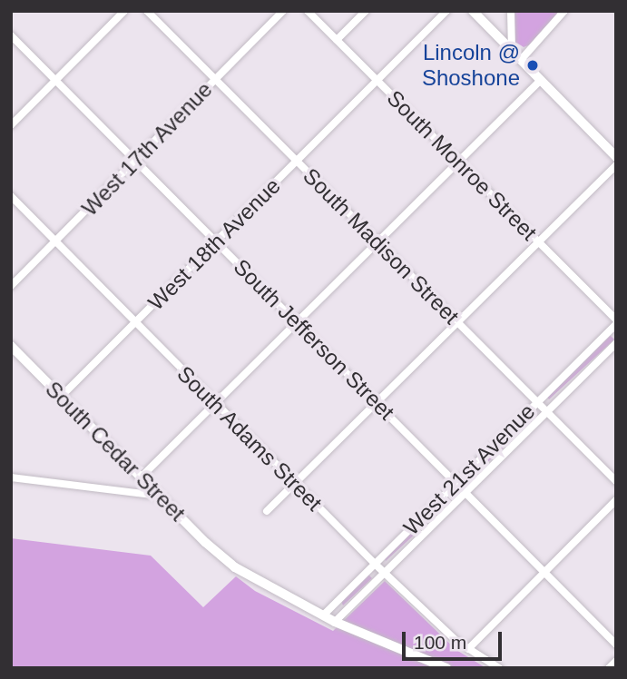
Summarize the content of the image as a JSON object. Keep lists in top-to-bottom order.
{
  "streets": {
    "main road": ["South Cedar Street"],
    "street": [
      "West 17th Avenue",
      "South Monroe Street",
      "West 18th Avenue",
      "South Madison Street",
      "South Jefferson Street",
      "South Adams Street",
      "West 21st Avenue"
    ]
  },
  "crossings": [
    ["West 17th Avenue", "South Madison Street"],
    ["West 17th Avenue", "South Jefferson Street"],
    ["West 17th Avenue", "South Adams Street"],
    ["South Monroe Street", "West 18th Avenue"],
    ["South Monroe Street", "West 21st Avenue"],
    ["West 18th Avenue", "South Madison Street"],
    ["West 18th Avenue", "South Jefferson Street"],
    ["West 18th Avenue", "South Adams Street"],
    ["West 18th Avenue", "South Cedar Street"],
    ["South Madison Street", "West 21st Avenue"],
    ["South Jefferson Street", "West 21st Avenue"],
    ["South Adams Street", "West 21st Avenue"],
    ["South Cedar Street", "West 21st Avenue"]
  ],
  "places": ["Lincoln @ Shoshone"],
  "scale_bar": "100 m"
}
